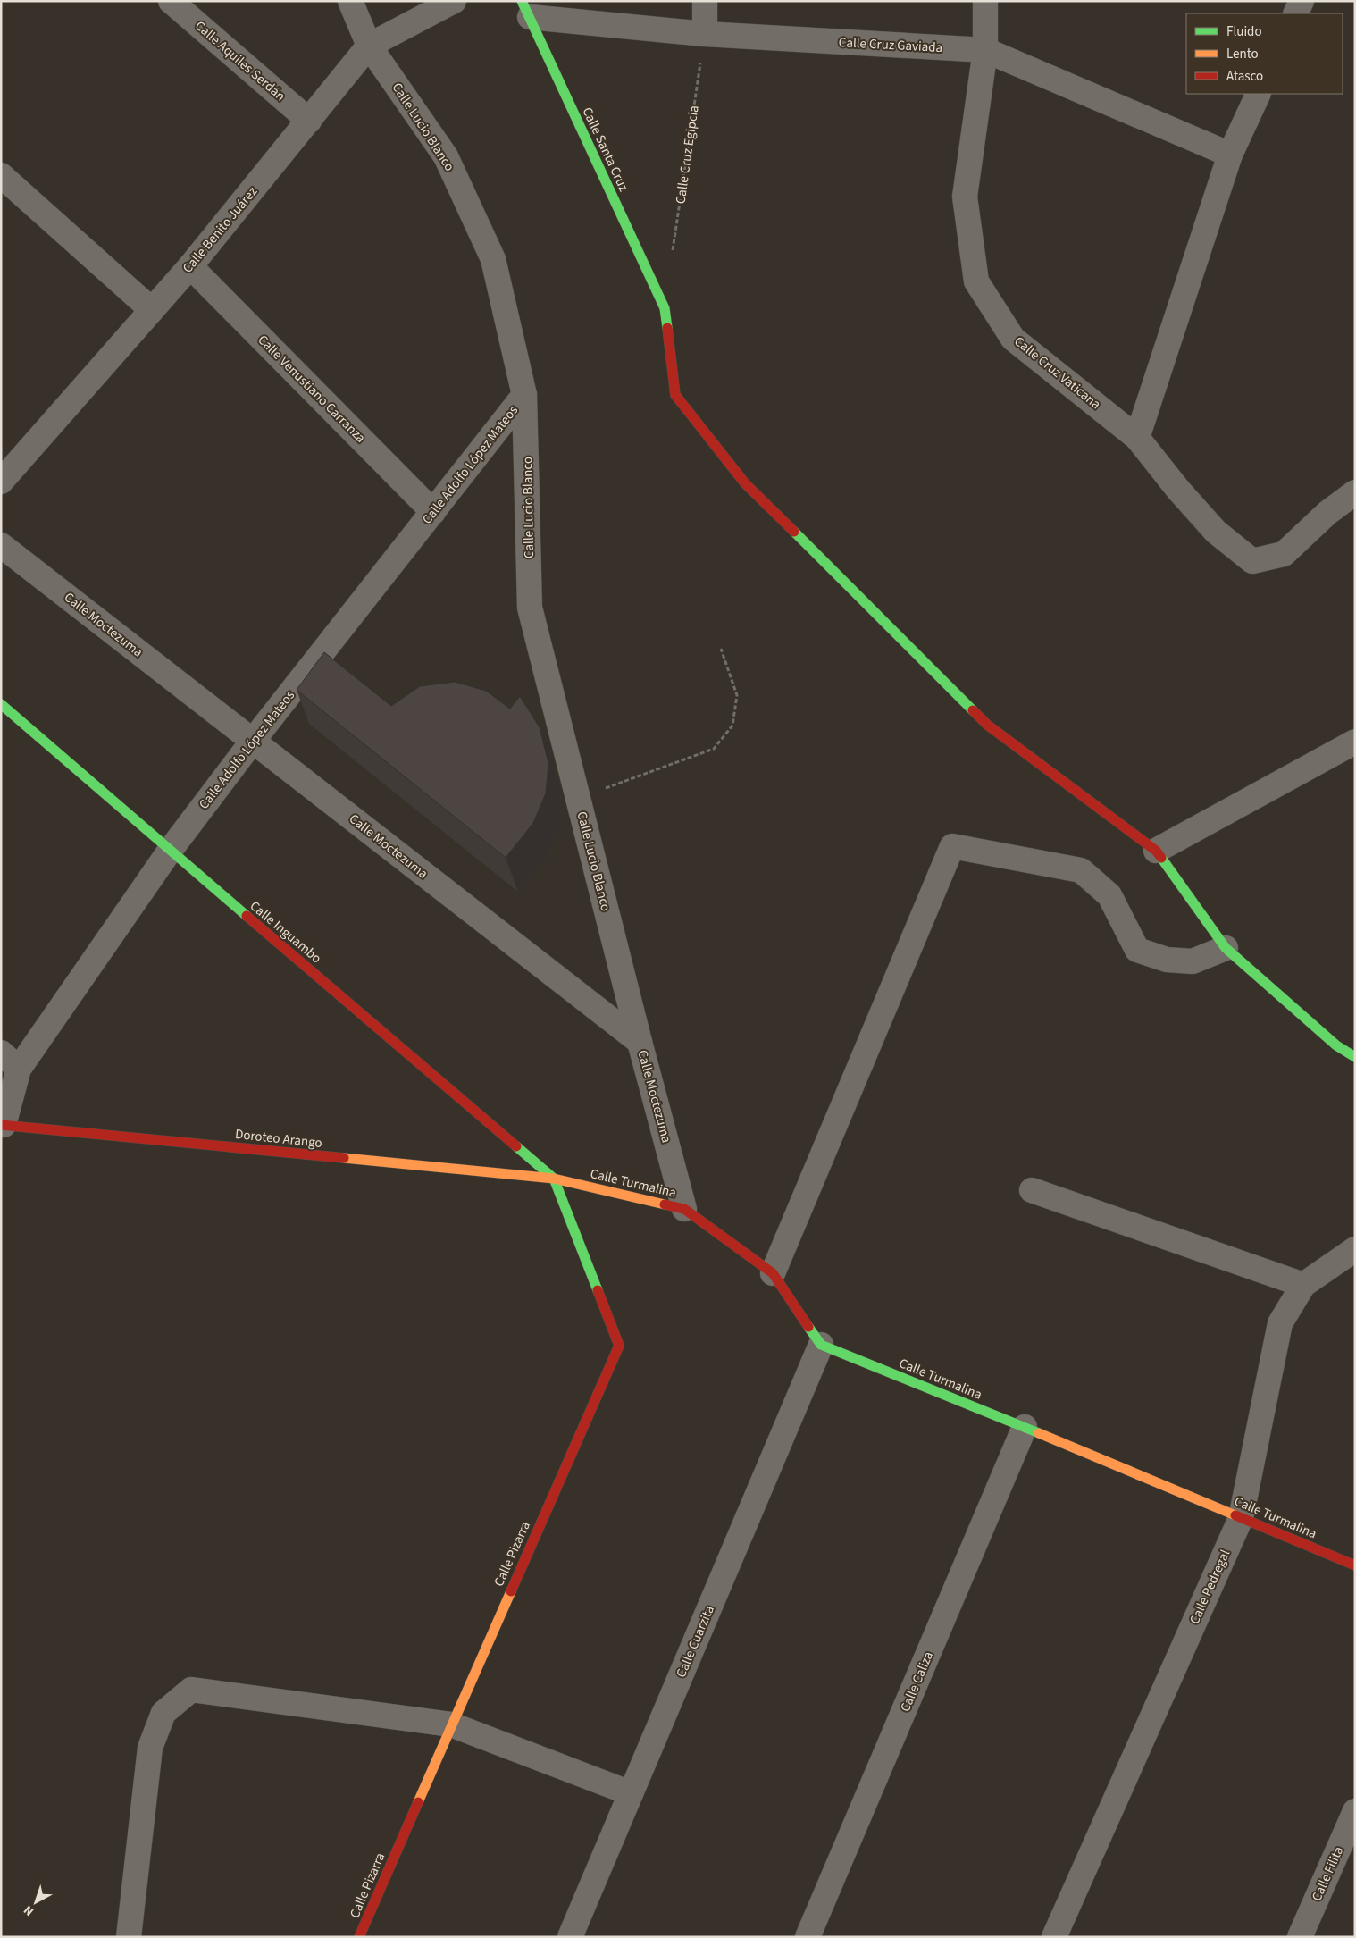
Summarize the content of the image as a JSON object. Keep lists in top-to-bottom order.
{
  "streets": {
    "street": [
      "Calle Cruz Gaviada",
      "Calle Aquiles Serdán",
      "Calle Lucio Blanco",
      "Calle Santa Cruz",
      "Calle Benito Juárez",
      "Calle Cruz Vaticana",
      "Calle Venustiano Carranza",
      "Calle Adolfo López Mateos",
      "Calle Moctezuma",
      "Calle Inguambo",
      "Doroteo Arango",
      "Calle Turmalina",
      "Calle Pizarra",
      "Calle Pedregal",
      "Calle Cuarzita",
      "Calle Caliza",
      "Calle Filita"
    ],
    "path": ["Calle Cruz Egipcia"]
  },
  "crossings": [
    ["Calle Cruz Gaviada", "Calle Santa Cruz"],
    ["Calle Cruz Gaviada", "Calle Cruz Egipcia"],
    ["Calle Cruz Gaviada", "Calle Cruz Vaticana"],
    ["Calle Aquiles Serdán", "Calle Benito Juárez"],
    ["Calle Lucio Blanco", "Calle Benito Juárez"],
    ["Calle Lucio Blanco", "Calle Adolfo López Mateos"],
    ["Calle Lucio Blanco", "Calle Moctezuma"],
    ["Calle Benito Juárez", "Calle Venustiano Carranza"],
    ["Calle Venustiano Carranza", "Calle Adolfo López Mateos"],
    ["Calle Adolfo López Mateos", "Calle Moctezuma"],
    ["Calle Adolfo López Mateos", "Calle Inguambo"],
    ["Calle Adolfo López Mateos", "Doroteo Arango"],
    ["Calle Moctezuma", "Calle Turmalina"],
    ["Calle Inguambo", "Doroteo Arango"],
    ["Calle Inguambo", "Calle Turmalina"],
    ["Calle Inguambo", "Calle Pizarra"],
    ["Doroteo Arango", "Calle Turmalina"],
    ["Doroteo Arango", "Calle Pizarra"],
    ["Calle Turmalina", "Calle Pizarra"],
    ["Calle Turmalina", "Calle Pedregal"],
    ["Calle Turmalina", "Calle Cuarzita"],
    ["Calle Turmalina", "Calle Caliza"]
  ],
  "legend": ["Fluido", "Lento", "Atasco"],
  "north": "bottom left"
}
